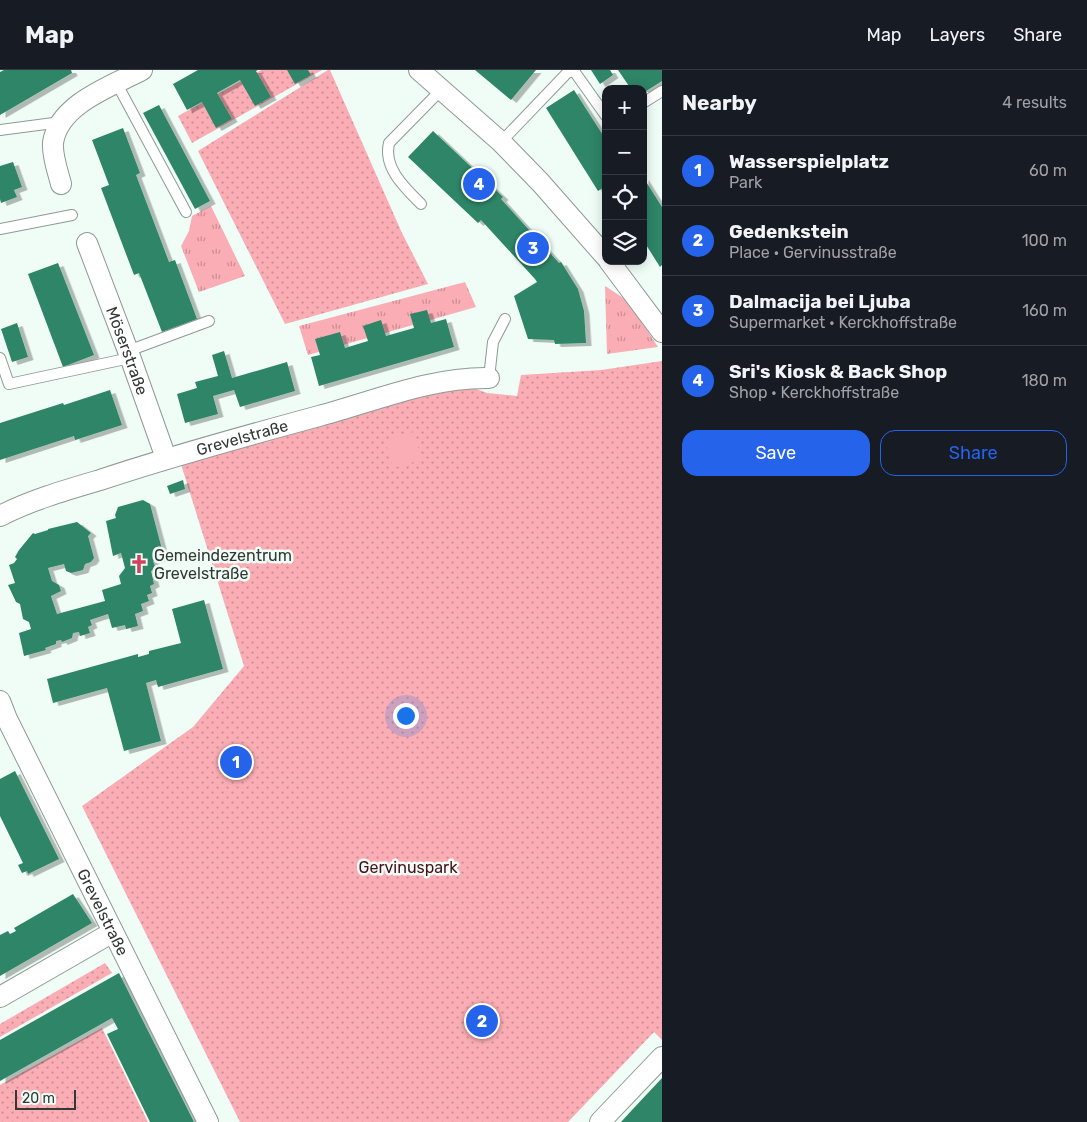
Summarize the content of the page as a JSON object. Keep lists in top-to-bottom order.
{
  "streets": {
    "street": ["Möserstraße", "Grevelstraße"]
  },
  "crossings": [
    ["Möserstraße", "Grevelstraße"]
  ],
  "parks": ["Gervinuspark"],
  "places": {
    "church": ["Gemeindezentrum Grevelstraße"]
  },
  "scale_bar": "20 m",
  "page": {
    "header": "Map",
    "nav": ["Map", "Layers", "Share"],
    "heading": ["Nearby", "4 results"],
    "map_buttons": ["+", "−"],
    "list": [
      {
        "mark": "1",
        "name": "Wasserspielplatz",
        "note": "Park",
        "value": "60 m"
      },
      {
        "mark": "2",
        "name": "Gedenkstein",
        "note": "Place · Gervinusstraße",
        "value": "100 m"
      },
      {
        "mark": "3",
        "name": "Dalmacija bei Ljuba",
        "note": "Supermarket · Kerckhoffstraße",
        "value": "160 m"
      },
      {
        "mark": "4",
        "name": "Sri's Kiosk & Back Shop",
        "note": "Shop · Kerckhoffstraße",
        "value": "180 m"
      }
    ],
    "pins": [
      "4",
      "3",
      "1",
      "2"
    ],
    "buttons": ["Save", "Share"],
    "scale": "20 m"
  }
}
